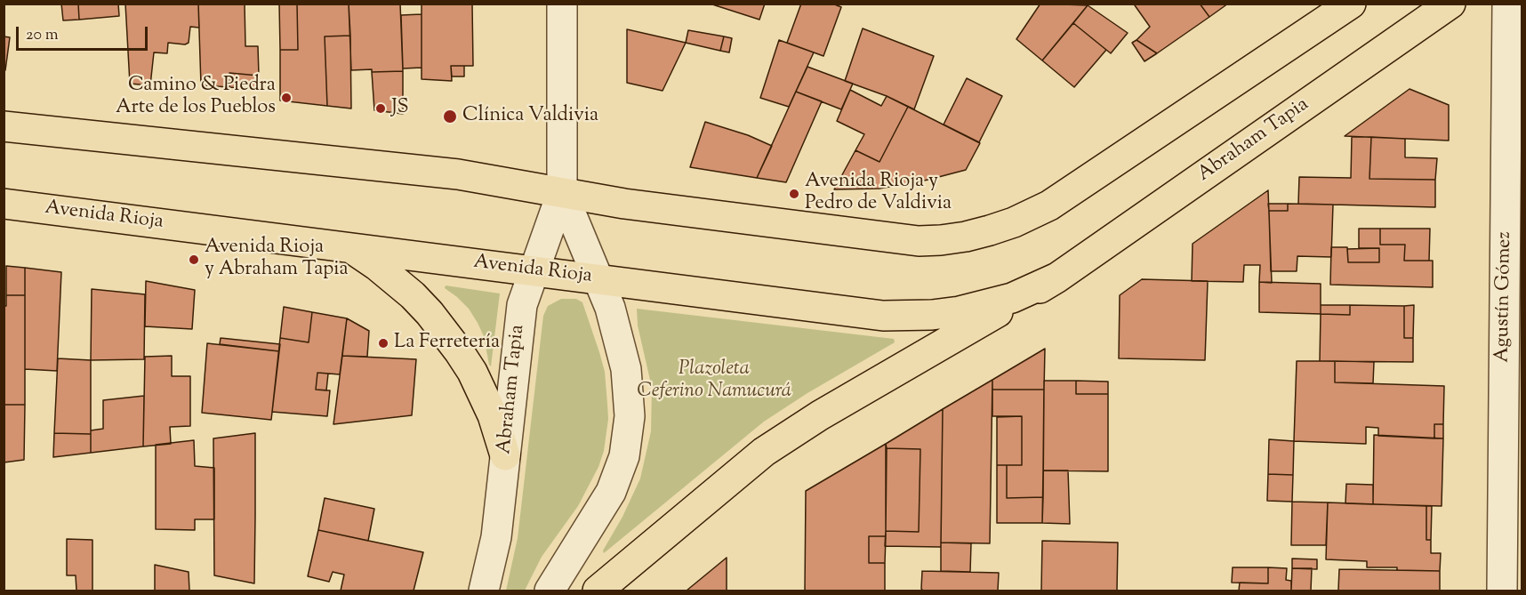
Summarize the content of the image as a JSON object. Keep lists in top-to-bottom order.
{
  "streets": {
    "main road": ["Abraham Tapia", "Avenida Rioja"],
    "street": ["Agustín Gómez"]
  },
  "crossings": [
    ["Abraham Tapia", "Avenida Rioja"]
  ],
  "parks": ["Plazoleta Ceferino Namucurá"],
  "places": [
    "Camino & Piedra Arte de los Pueblos",
    "JS",
    "Clínica Valdivia",
    "Avenida Rioja y Pedro de Valdivia",
    "Avenida Rioja y Abraham Tapia",
    "La Ferretería"
  ],
  "scale_bar": "20 m"
}
